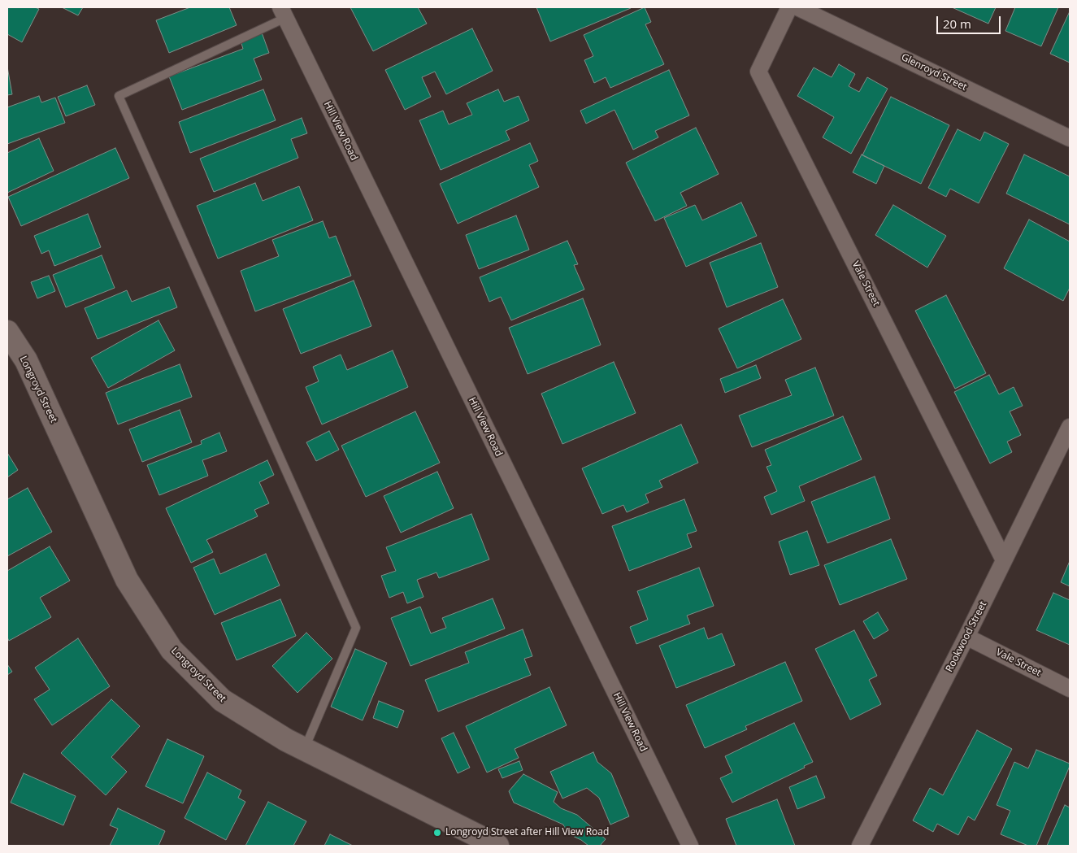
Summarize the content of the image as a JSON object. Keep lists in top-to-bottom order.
{
  "streets": {
    "main road": ["Longroyd Street"],
    "street": [
      "Glenroyd Street",
      "Hill View Road",
      "Vale Street",
      "Rookwood Street"
    ]
  },
  "crossings": [
    ["Vale Street", "Rookwood Street"]
  ],
  "places": ["Longroyd Street after Hill View Road"],
  "scale_bar": "20 m"
}
